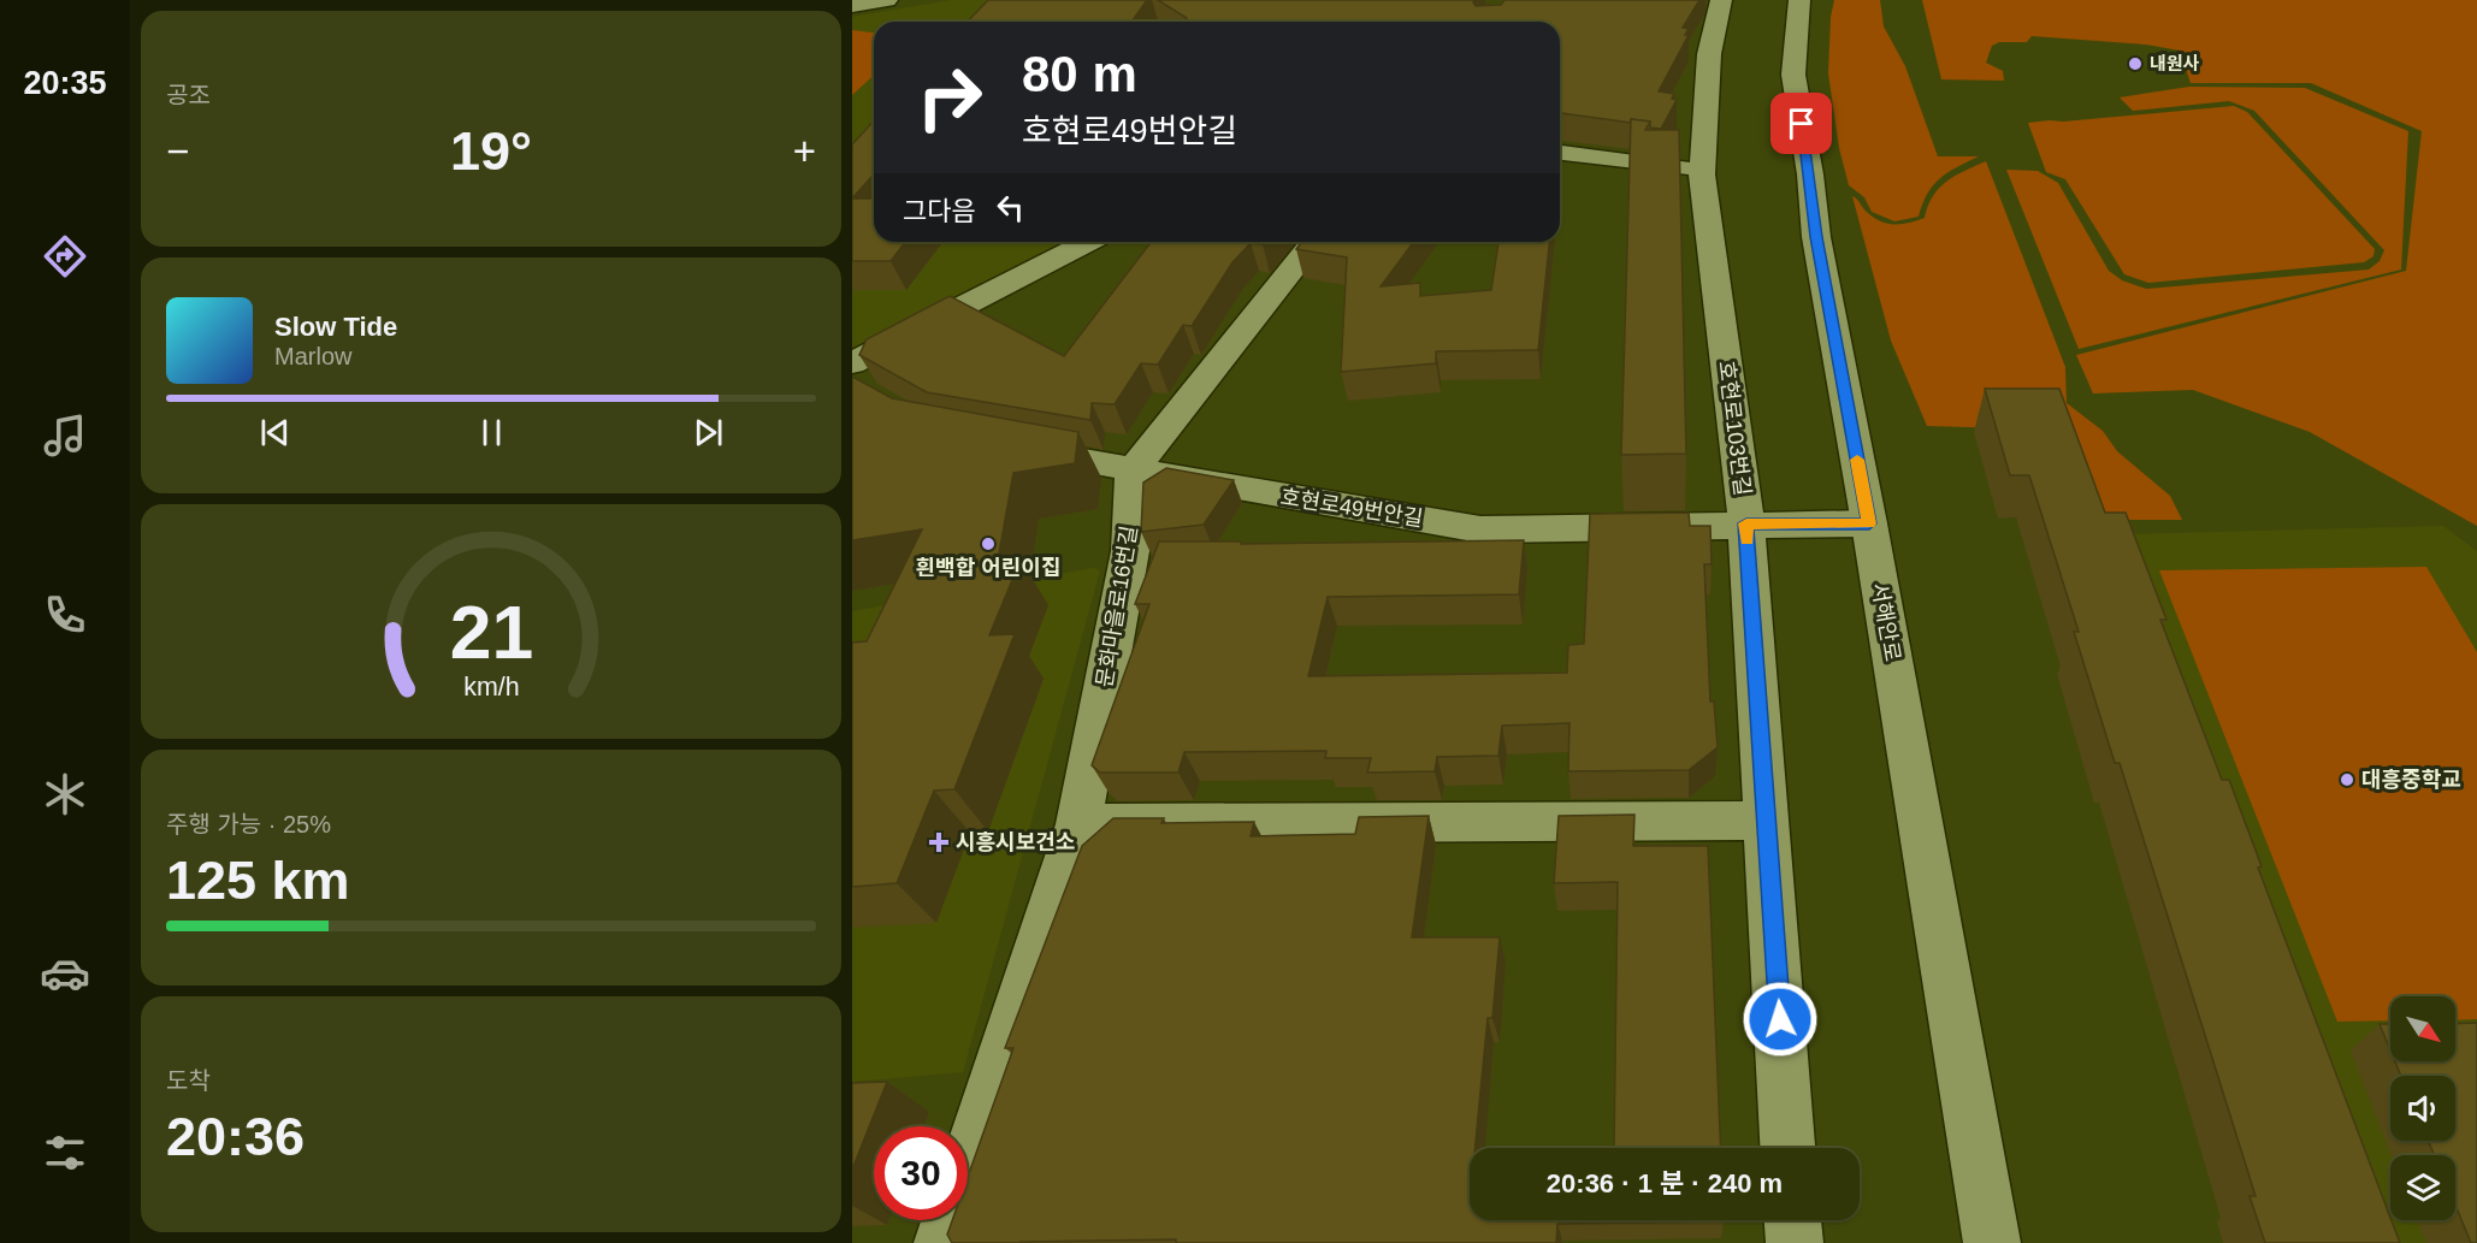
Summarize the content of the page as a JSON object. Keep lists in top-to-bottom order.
{
  "streets": {
    "street": [
      "호현로103번길",
      "호현로49번안길",
      "문화마을로16번길",
      "서해안로"
    ]
  },
  "crossings": [
    ["호현로103번길", "호현로49번안길"],
    ["호현로49번안길", "문화마을로16번길"],
    ["호현로49번안길", "서해안로"]
  ],
  "places": {
    "other": ["내원사", "흰백합 어린이집", "대흥중학교"],
    "health": ["시흥시보건소"]
  },
  "north": "bottom right",
  "page": {
    "tabs": "20:35",
    "tile": [
      "공조",
      ["주행 가능 · 25%", "125 km"],
      ["도착", "20:36"]
    ],
    "turn": ["80 m", "호현로49번안길"],
    "heat": ["−", "19°", "+"],
    "then": "그다음",
    "song": ["Slow Tide", "Marlow"],
    "limit": "30",
    "trip": "20:36 · 1 분 · 240 m",
    "gauge": ["21", "km/h"]
  }
}
